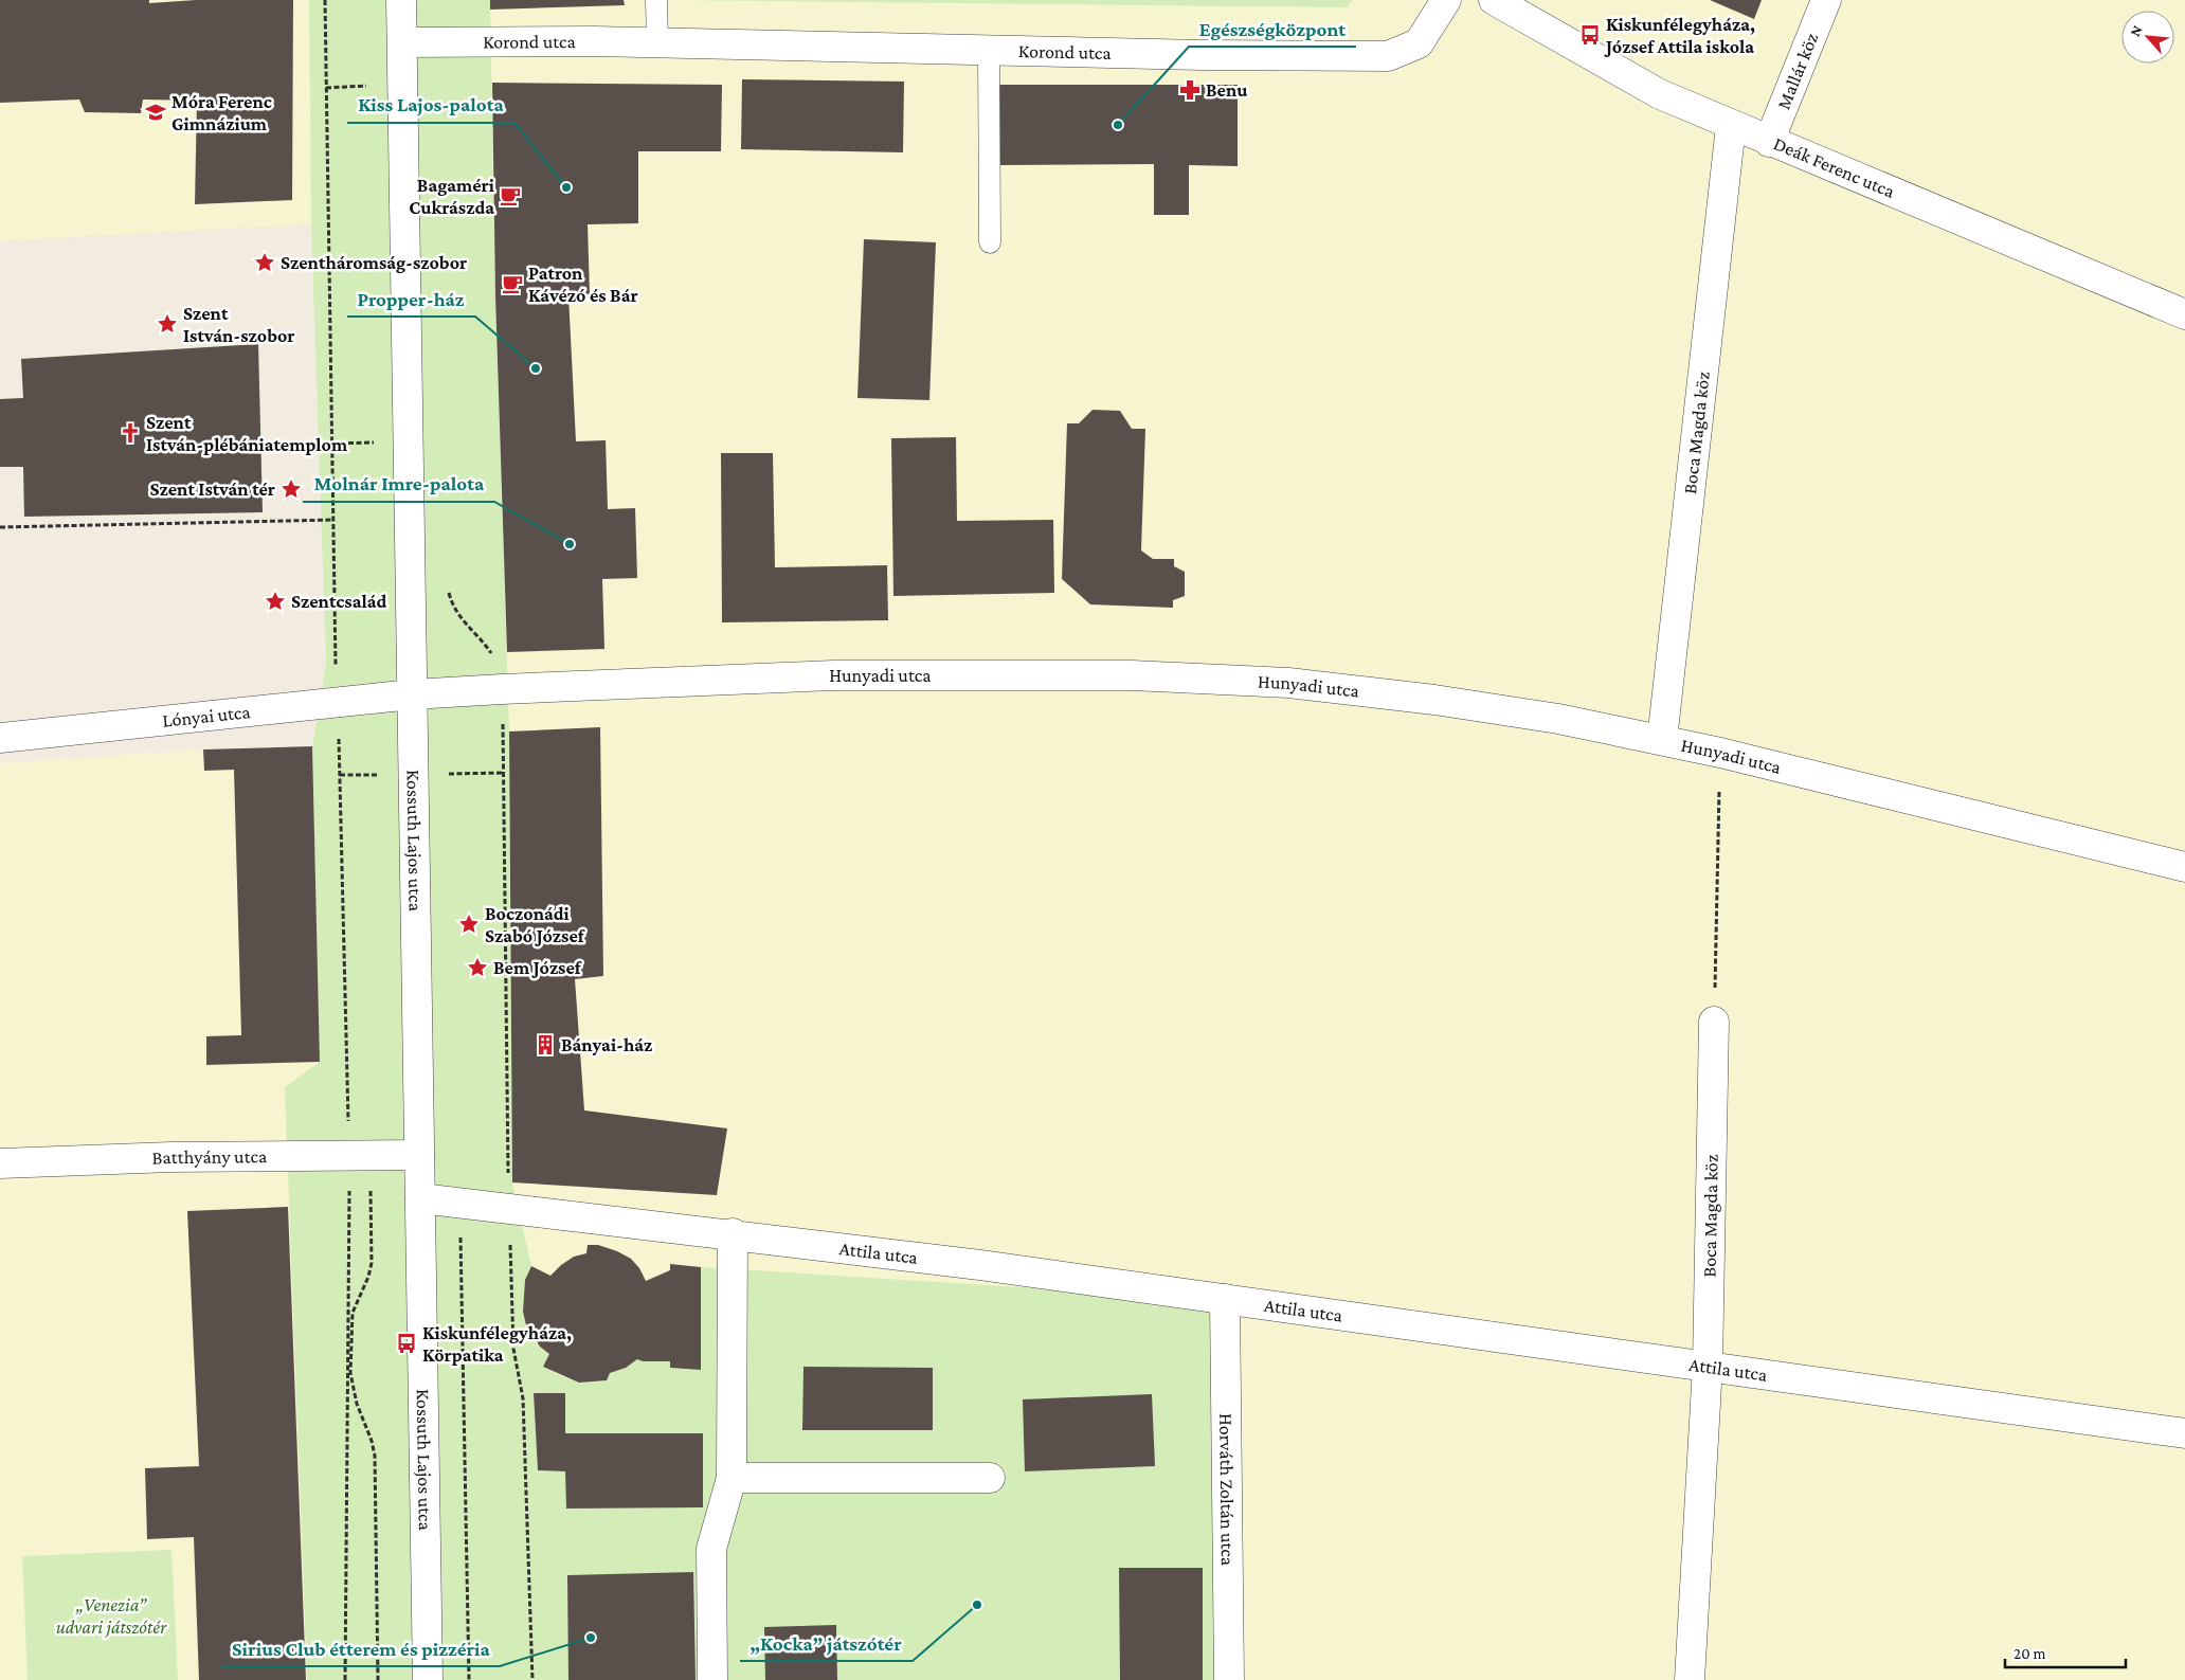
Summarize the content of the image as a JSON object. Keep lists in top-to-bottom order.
{
  "streets": {
    "street": [
      "Korond utca",
      "Mallár köz",
      "Deák Ferenc utca",
      "Boca Magda köz",
      "Hunyadi utca",
      "Lónyai utca",
      "Kossuth Lajos utca",
      "Batthyány utca",
      "Attila utca",
      "Horváth Zoltán utca"
    ]
  },
  "crossings": [
    ["Korond utca", "Kossuth Lajos utca"],
    ["Mallár köz", "Deák Ferenc utca"],
    ["Deák Ferenc utca", "Boca Magda köz"],
    ["Boca Magda köz", "Hunyadi utca"],
    ["Boca Magda köz", "Attila utca"],
    ["Hunyadi utca", "Lónyai utca"],
    ["Hunyadi utca", "Kossuth Lajos utca"],
    ["Lónyai utca", "Kossuth Lajos utca"],
    ["Kossuth Lajos utca", "Batthyány utca"],
    ["Kossuth Lajos utca", "Attila utca"],
    ["Attila utca", "Horváth Zoltán utca"]
  ],
  "parks": ["„Venezia” udvari játszótér"],
  "places": {
    "bus stop": ["Kiskunfélegyháza, József Attila iskola", "Kiskunfélegyháza, Körpatika"],
    "pharmacy": ["Benu"],
    "school or university": ["Móra Ferenc Gimnázium"],
    "other": [
      "Egészségközpont",
      "Kiss Lajos-palota",
      "Propper-ház",
      "Molnár Imre-palota",
      "„Kocka” játszótér",
      "Sirius Club étterem és pizzéria"
    ],
    "cafe": ["Bagaméri Cukrászda", "Patron Kávézó és Bár"],
    "place": [
      "Szentháromság-szobor",
      "Szent István-szobor",
      "Szent István tér",
      "Szentcsalád",
      "Boczonádi Szabó József",
      "Bem József"
    ],
    "church": ["Szent István-plébániatemplom"],
    "building": ["Bányai-ház"]
  },
  "scale_bar": "20 m",
  "north": "top left"
}
